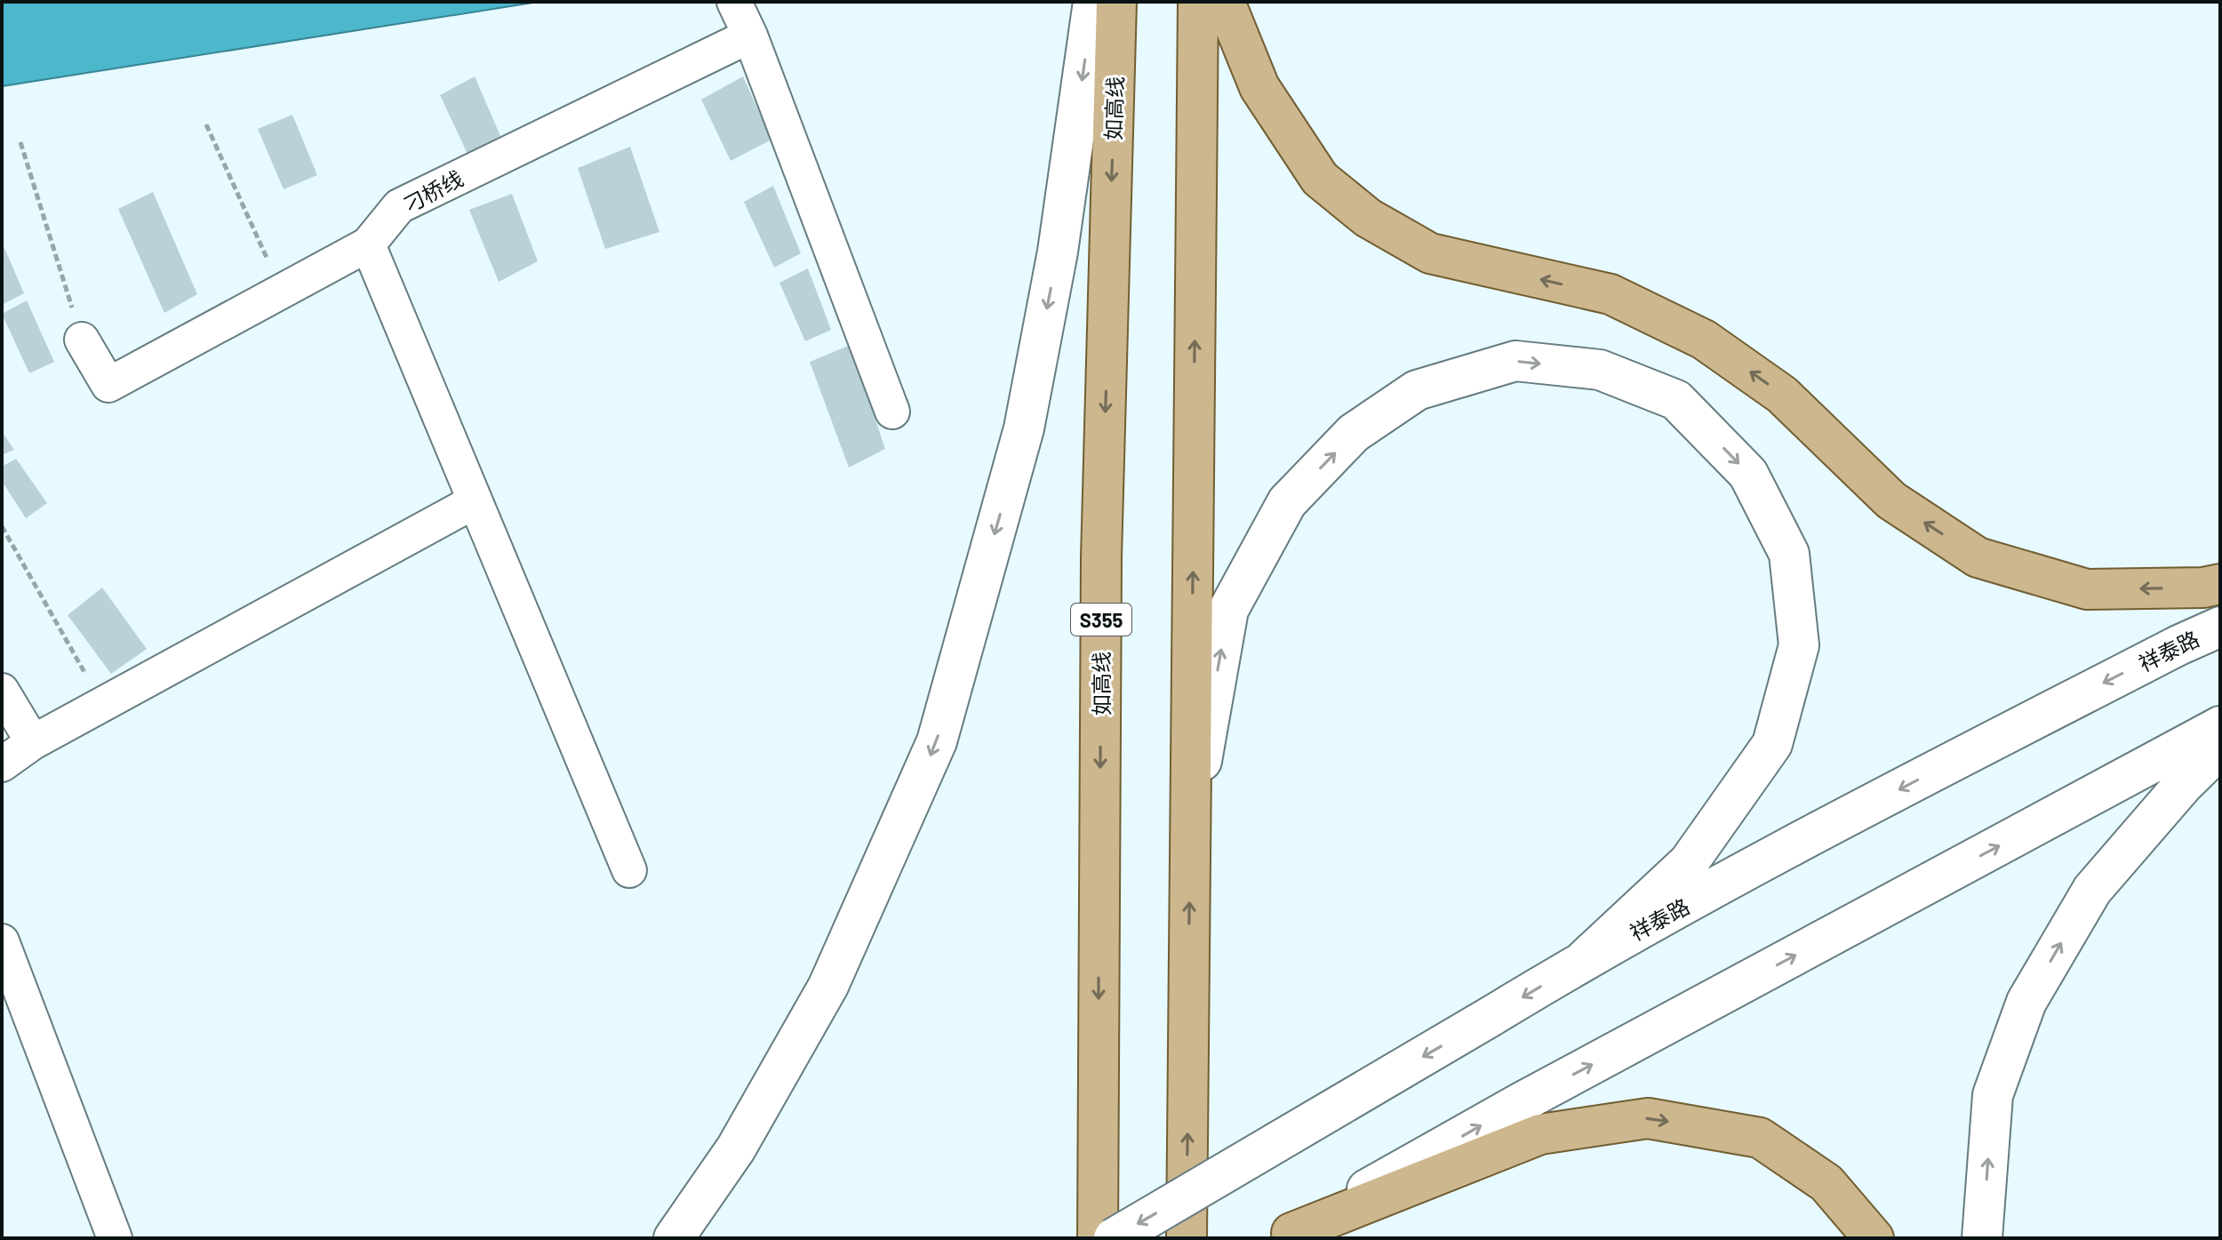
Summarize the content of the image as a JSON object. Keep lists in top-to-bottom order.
{
  "streets": {
    "main road": ["如高线", "S355", "祥泰路"],
    "street": ["刁桥线"]
  }
}
